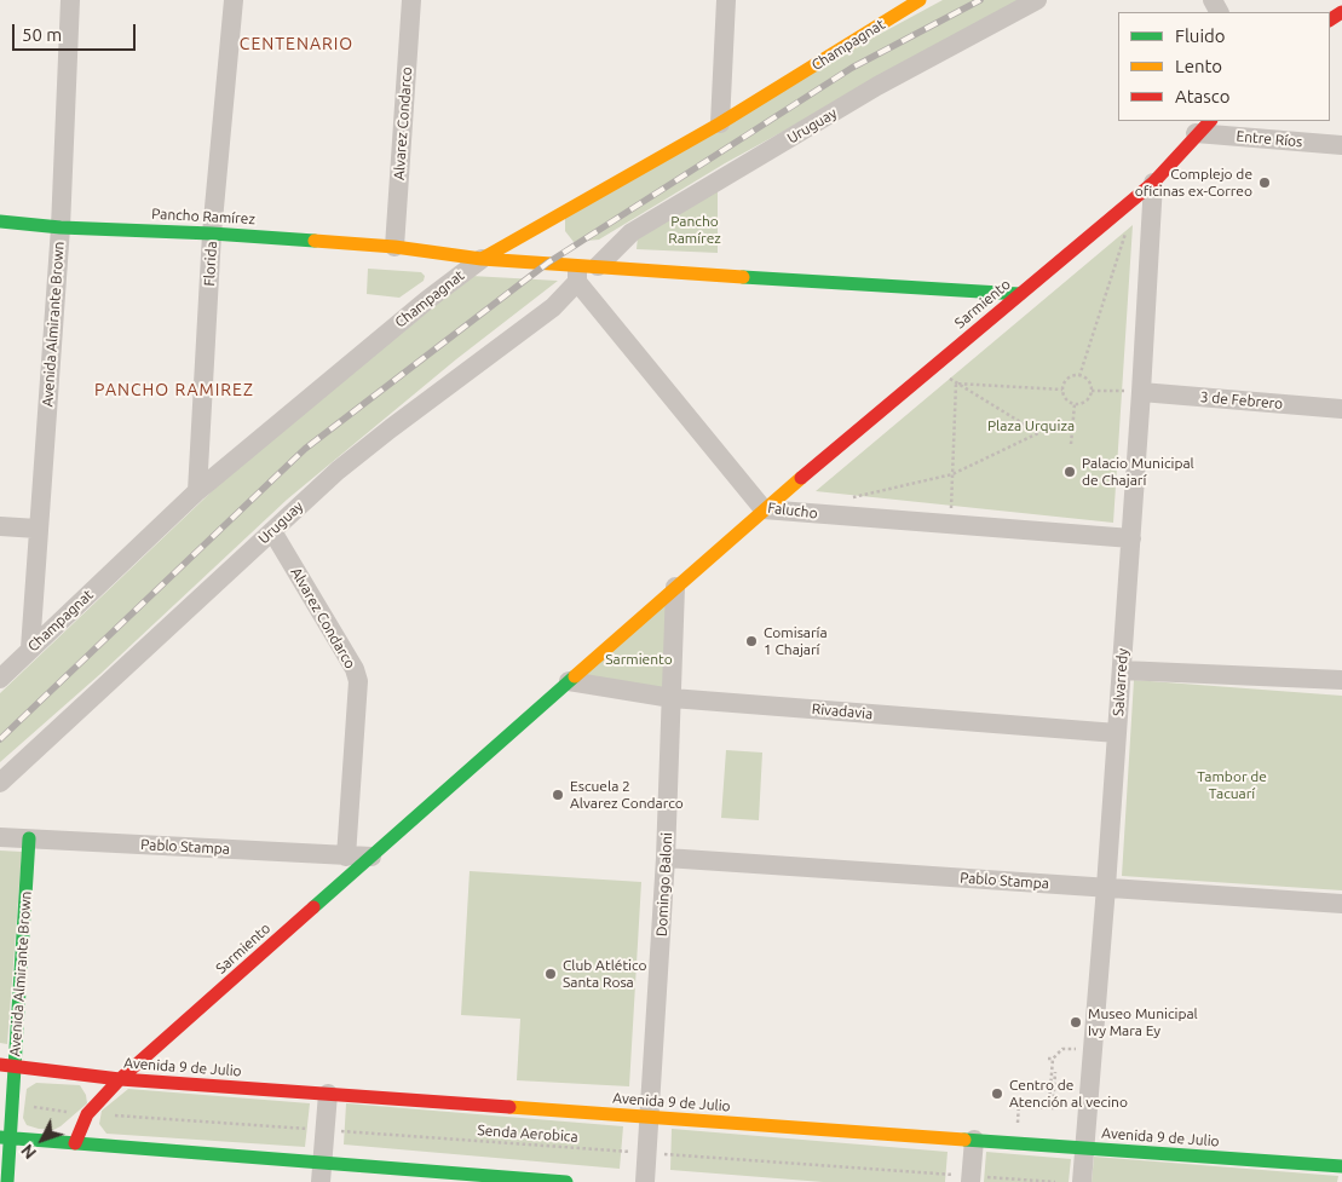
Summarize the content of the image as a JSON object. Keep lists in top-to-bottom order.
{
  "streets": {
    "street": [
      "Champagnat",
      "Alvarez Condarco",
      "Uruguay",
      "Entre Ríos",
      "Pancho Ramírez",
      "Florida",
      "Sarmiento",
      "Avenida Almirante Brown",
      "3 de Febrero",
      "Falucho",
      "Salvarredy",
      "Rivadavia",
      "Pablo Stampa",
      "Domingo Baloni",
      "Avenida 9 de Julio"
    ],
    "path": ["Senda Aerobica"]
  },
  "crossings": [
    ["Champagnat", "Pancho Ramírez"],
    ["Champagnat", "Florida"],
    ["Champagnat", "Avenida Almirante Brown"],
    ["Alvarez Condarco", "Uruguay"],
    ["Alvarez Condarco", "Pancho Ramírez"],
    ["Alvarez Condarco", "Pablo Stampa"],
    ["Uruguay", "Pancho Ramírez"],
    ["Uruguay", "Falucho"],
    ["Entre Ríos", "Sarmiento"],
    ["Pancho Ramírez", "Florida"],
    ["Pancho Ramírez", "Sarmiento"],
    ["Pancho Ramírez", "Avenida Almirante Brown"],
    ["Pancho Ramírez", "Falucho"],
    ["Sarmiento", "Falucho"],
    ["Sarmiento", "Salvarredy"],
    ["Sarmiento", "Rivadavia"],
    ["Sarmiento", "Pablo Stampa"],
    ["Sarmiento", "Domingo Baloni"],
    ["Sarmiento", "Avenida 9 de Julio"],
    ["Sarmiento", "Senda Aerobica"],
    ["Avenida Almirante Brown", "Pablo Stampa"],
    ["Avenida Almirante Brown", "Avenida 9 de Julio"],
    ["Avenida Almirante Brown", "Senda Aerobica"],
    ["3 de Febrero", "Salvarredy"],
    ["Falucho", "Salvarredy"],
    ["Salvarredy", "Rivadavia"],
    ["Salvarredy", "Pablo Stampa"],
    ["Salvarredy", "Avenida 9 de Julio"],
    ["Rivadavia", "Domingo Baloni"],
    ["Pablo Stampa", "Domingo Baloni"],
    ["Domingo Baloni", "Avenida 9 de Julio"],
    ["Domingo Baloni", "Senda Aerobica"]
  ],
  "districts": ["CENTENARIO", "PANCHO RAMIREZ"],
  "parks": [
    "Pancho Ramírez",
    "Plaza Urquiza",
    "Sarmiento",
    "Tambor de Tacuarí"
  ],
  "places": [
    "Complejo de oficinas ex-Correo",
    "Palacio Municipal de Chajarí",
    "Comisaría 1 Chajarí",
    "Escuela 2 Alvarez Condarco",
    "Club Atlético Santa Rosa",
    "Museo Municipal Ivy Mara Ey",
    "Centro de Atención al vecino"
  ],
  "legend": ["Fluido", "Lento", "Atasco"],
  "scale_bar": "50 m",
  "north": "bottom left"
}
